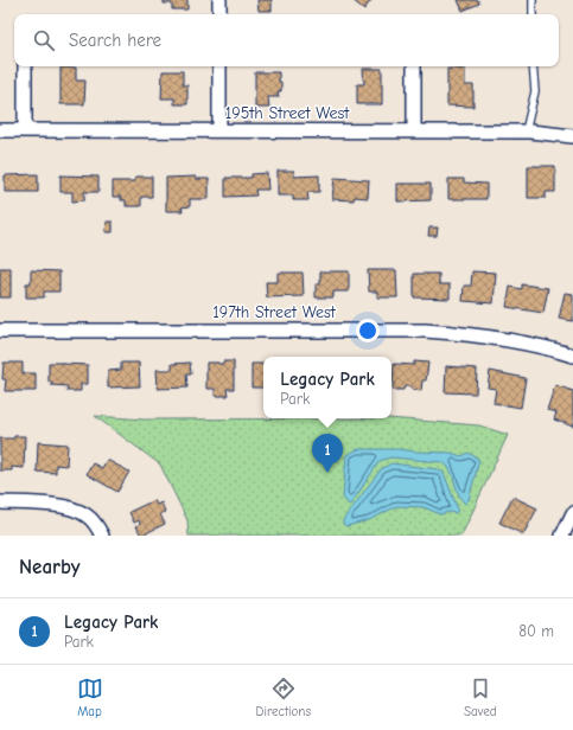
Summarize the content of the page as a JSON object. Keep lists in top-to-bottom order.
{
  "streets": {
    "street": ["195th Street West", "197th Street West"]
  },
  "page": {
    "search": "Search here",
    "popup": ["Legacy Park", "Park"],
    "pins": "1",
    "heading": "Nearby",
    "list": [
      {
        "mark": "1",
        "name": "Legacy Park",
        "note": "Park",
        "value": "80 m"
      }
    ],
    "nav": ["Map", "Directions", "Saved"]
  }
}
